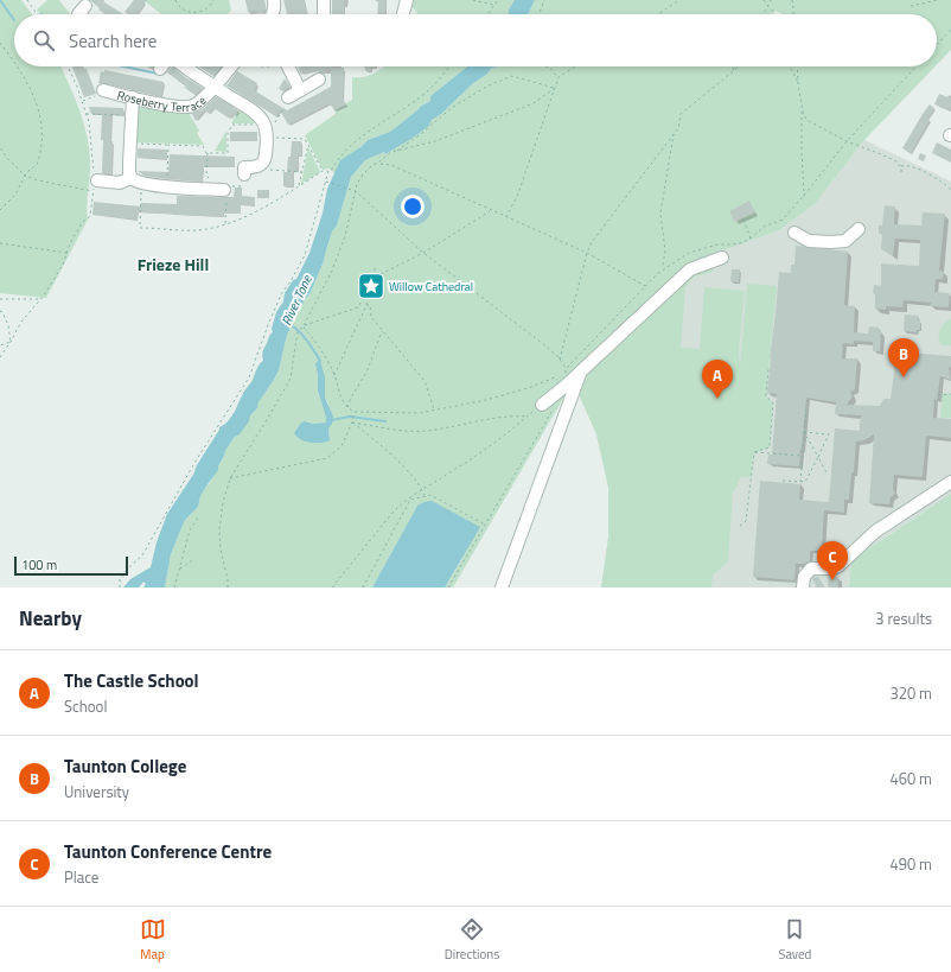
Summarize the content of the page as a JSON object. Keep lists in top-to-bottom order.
{
  "streets": {
    "street": ["Roseberry Terrace"]
  },
  "districts": ["Frieze Hill"],
  "water": ["River Tone"],
  "places": {
    "place": ["Willow Cathedral"]
  },
  "scale_bar": "100 m",
  "page": {
    "search": "Search here",
    "pins": ["B", "A", "C"],
    "scale": "100 m",
    "heading": ["Nearby", "3 results"],
    "list": [
      {
        "mark": "A",
        "name": "The Castle School",
        "note": "School",
        "value": "320 m"
      },
      {
        "mark": "B",
        "name": "Taunton College",
        "note": "University",
        "value": "460 m"
      },
      {
        "mark": "C",
        "name": "Taunton Conference Centre",
        "note": "Place",
        "value": "490 m"
      }
    ],
    "nav": ["Map", "Directions", "Saved"]
  }
}
